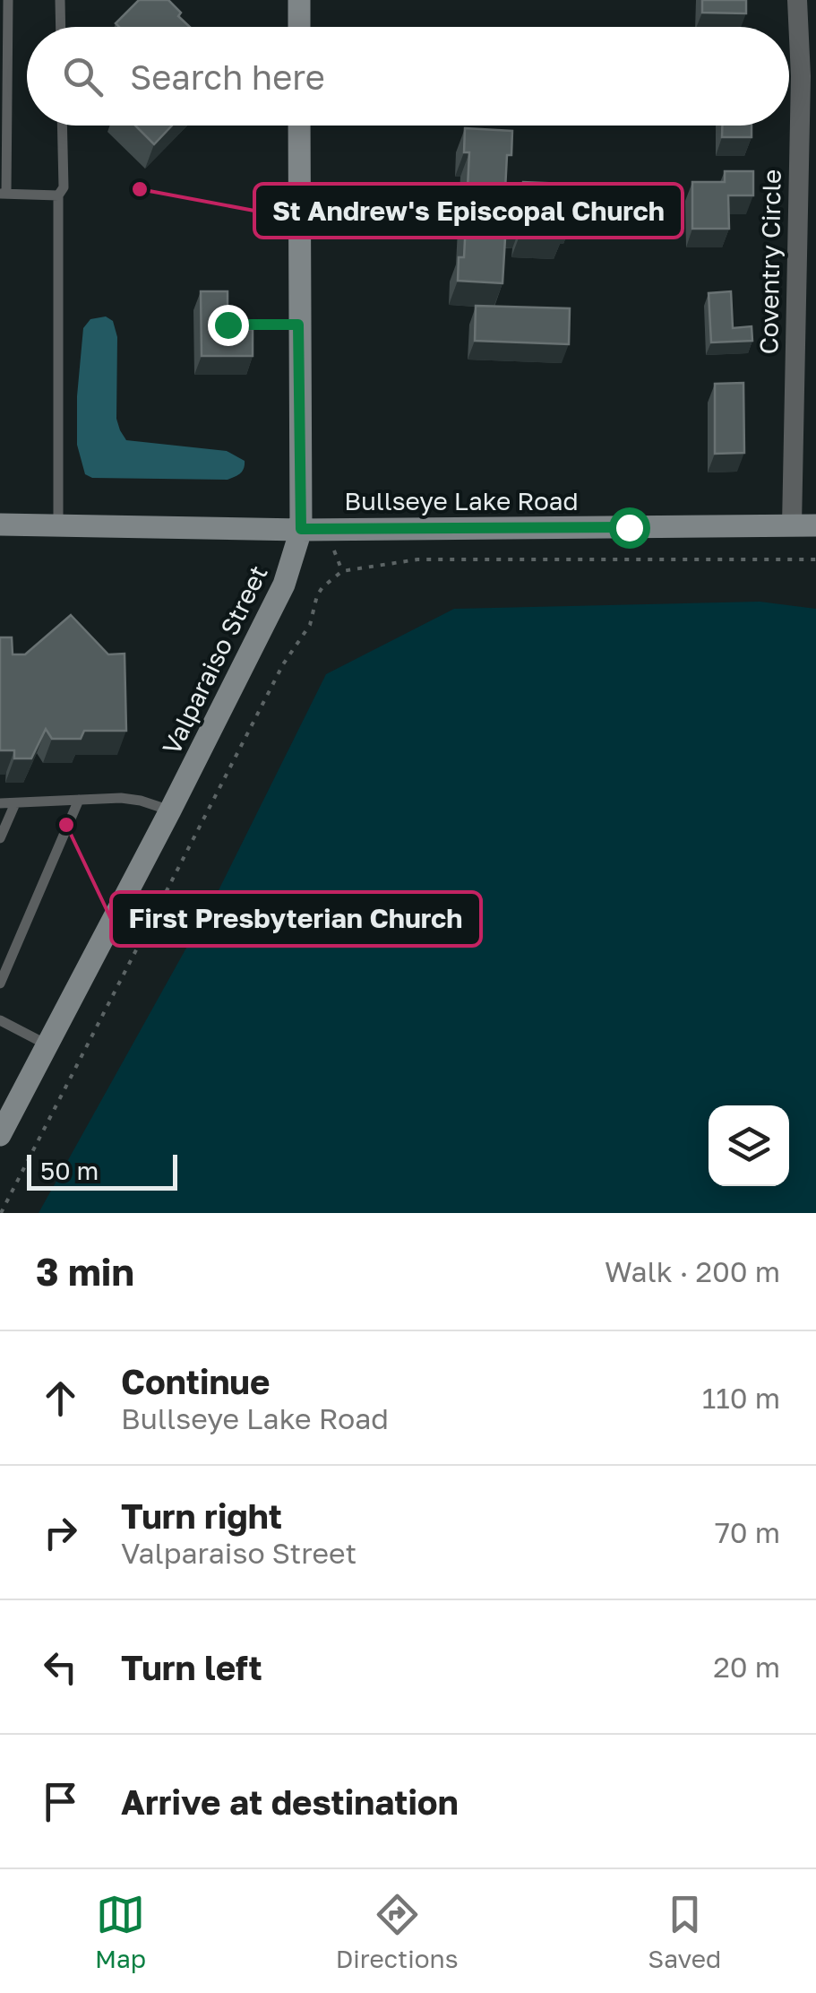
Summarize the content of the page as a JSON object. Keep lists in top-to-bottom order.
{
  "streets": {
    "street": ["Coventry Circle", "Bullseye Lake Road", "Valparaiso Street"]
  },
  "crossings": [
    ["Coventry Circle", "Bullseye Lake Road"],
    ["Bullseye Lake Road", "Valparaiso Street"]
  ],
  "places": ["St Andrew's Episcopal Church", "First Presbyterian Church"],
  "scale_bar": "50 m",
  "page": {
    "search": "Search here",
    "scale": "50 m",
    "heading": ["3 min", "Walk · 200 m"],
    "list": [
      ["Continue", "Bullseye Lake Road", "110 m"],
      ["Turn right", "Valparaiso Street", "70 m"],
      ["Turn left", "20 m"],
      "Arrive at destination"
    ],
    "nav": ["Map", "Directions", "Saved"]
  }
}
